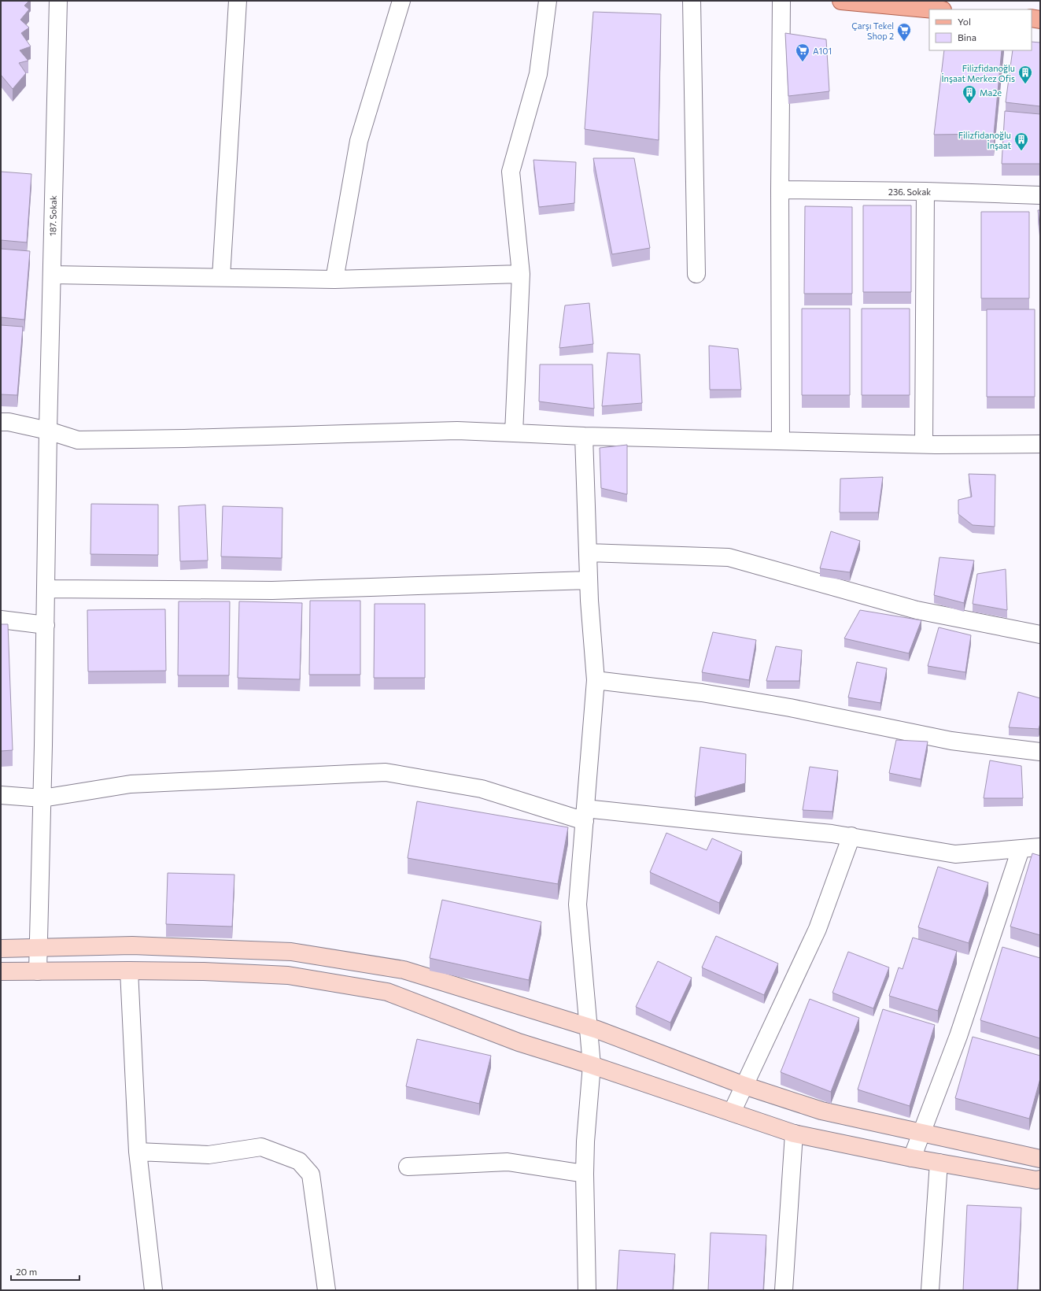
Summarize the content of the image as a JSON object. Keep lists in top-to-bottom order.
{
  "streets": {
    "street": ["236. Sokak", "187. Sokak"]
  },
  "places": {
    "supermarket": ["Çarşı Tekel Shop 2", "A101"],
    "building": ["Filizfidanoğlu İnşaat Merkez Ofis", "Ma2e", "Filizfidanoğlu İnşaat"]
  },
  "legend": ["Yol", "Bina"],
  "scale_bar": "20 m"
}
